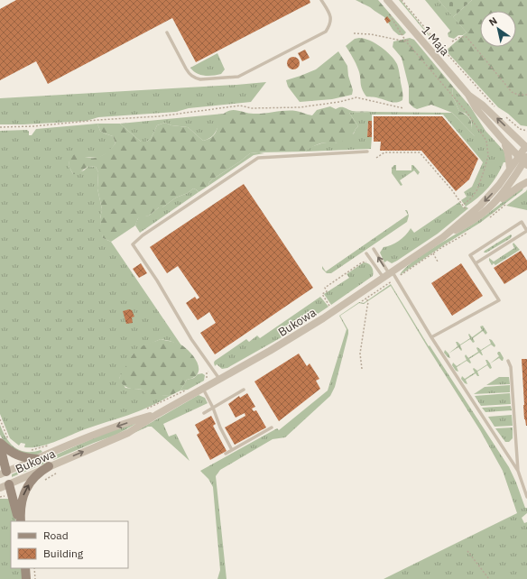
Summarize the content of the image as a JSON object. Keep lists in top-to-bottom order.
{
  "streets": {
    "street": ["1 Maja", "Bukowa"]
  },
  "crossings": [
    ["1 Maja", "Bukowa"]
  ],
  "legend": ["Road", "Building"],
  "north": "top left"
}
